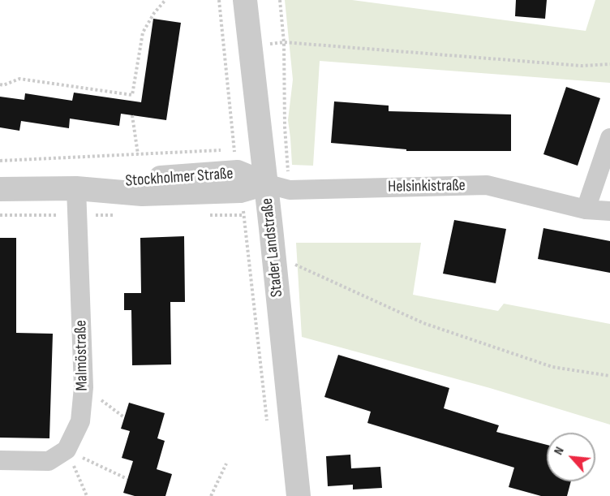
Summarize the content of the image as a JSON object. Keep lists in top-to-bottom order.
{
  "streets": {
    "street": [
      "Stockholmer Straße",
      "Helsinkistraße",
      "Stader Landstraße",
      "Malmöstraße"
    ]
  },
  "crossings": [
    ["Stockholmer Straße", "Helsinkistraße"],
    ["Stockholmer Straße", "Stader Landstraße"],
    ["Stockholmer Straße", "Malmöstraße"],
    ["Helsinkistraße", "Stader Landstraße"]
  ],
  "north": "top left"
}
